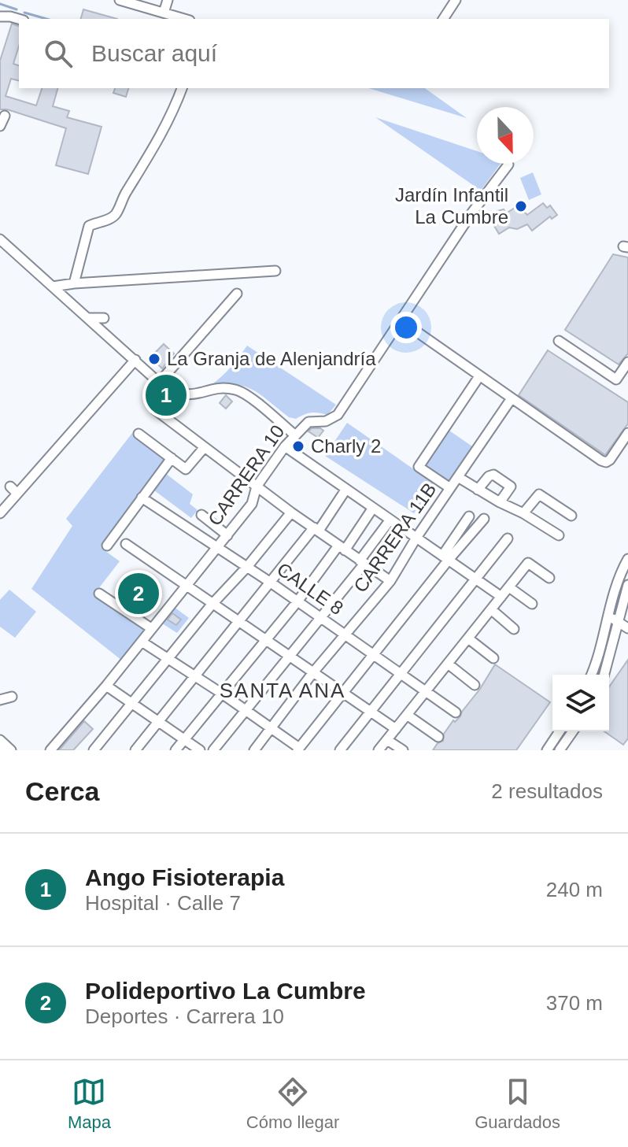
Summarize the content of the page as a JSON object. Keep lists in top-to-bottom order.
{
  "streets": {
    "street": ["CARRERA 10", "CARRERA 11B", "CALLE 8"]
  },
  "crossings": [
    ["CARRERA 10", "CALLE 8"],
    ["CARRERA 11B", "CALLE 8"]
  ],
  "districts": ["SANTA ANA"],
  "places": ["Jardín Infantil La Cumbre", "La Granja de Alenjandría", "Charly 2"],
  "north": "bottom",
  "page": {
    "search": "Buscar aquí",
    "pins": ["1", "2"],
    "heading": ["Cerca", "2 resultados"],
    "list": [
      {
        "mark": "1",
        "name": "Ango Fisioterapia",
        "note": "Hospital · Calle 7",
        "value": "240 m"
      },
      {
        "mark": "2",
        "name": "Polideportivo La Cumbre",
        "note": "Deportes · Carrera 10",
        "value": "370 m"
      }
    ],
    "nav": ["Mapa", "Cómo llegar", "Guardados"]
  }
}
